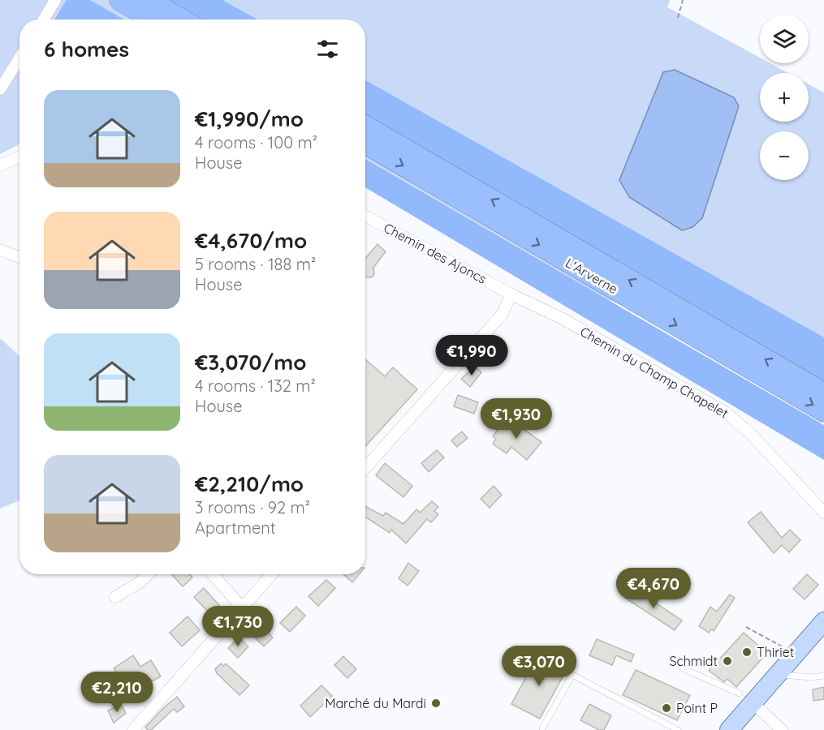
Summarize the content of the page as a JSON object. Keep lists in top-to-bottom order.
{
  "streets": {
    "highway": ["L'Arverne"],
    "street": ["Chemin des Ajoncs", "Chemin du Champ Chapelet"]
  },
  "crossings": [
    ["Chemin des Ajoncs", "Chemin du Champ Chapelet"]
  ],
  "places": [
    "Thiriet",
    "Schmidt",
    "Marché du Mardi",
    "Point P"
  ],
  "page": {
    "map_buttons": ["+", "−"],
    "heading": "6 homes",
    "list": [
      {
        "name": "€1,990/mo",
        "note": "4 rooms · 100 m² · House"
      },
      {
        "name": "€4,670/mo",
        "note": "5 rooms · 188 m² · House"
      },
      {
        "name": "€3,070/mo",
        "note": "4 rooms · 132 m² · House"
      },
      {
        "name": "€2,210/mo",
        "note": "3 rooms · 92 m² · Apartment"
      }
    ],
    "price": [
      "€1,990",
      "€1,930",
      "€4,670",
      "€1,730",
      "€3,070",
      "€2,210"
    ]
  }
}
